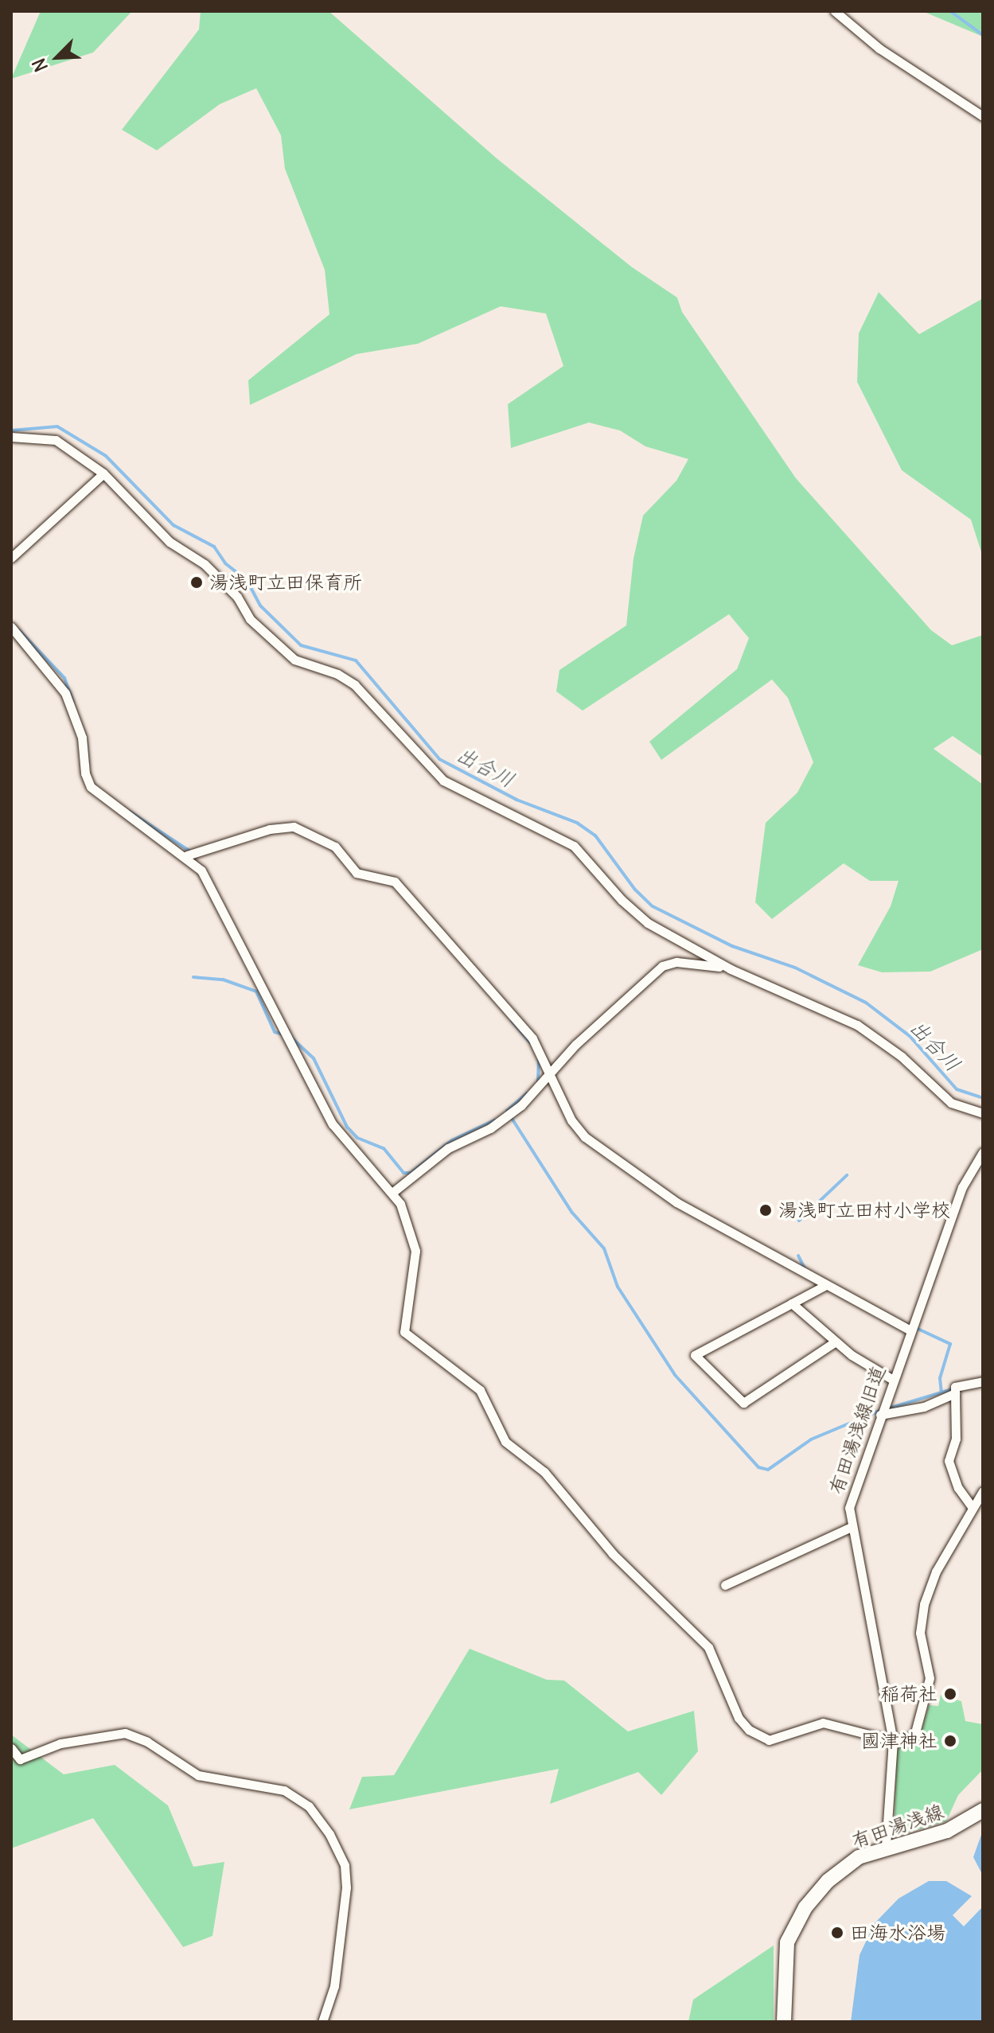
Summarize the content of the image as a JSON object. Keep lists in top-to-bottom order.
{
  "streets": {
    "main road": ["有田湯浅線"],
    "street": ["有田湯浅線旧道"]
  },
  "crossings": [
    ["有田湯浅線旧道", "有田湯浅線"]
  ],
  "water": ["出合川"],
  "places": [
    "湯浅町立田保育所",
    "湯浅町立田村小学校",
    "稲荷社",
    "國津神社",
    "田海水浴場"
  ],
  "north": "bottom left"
}
